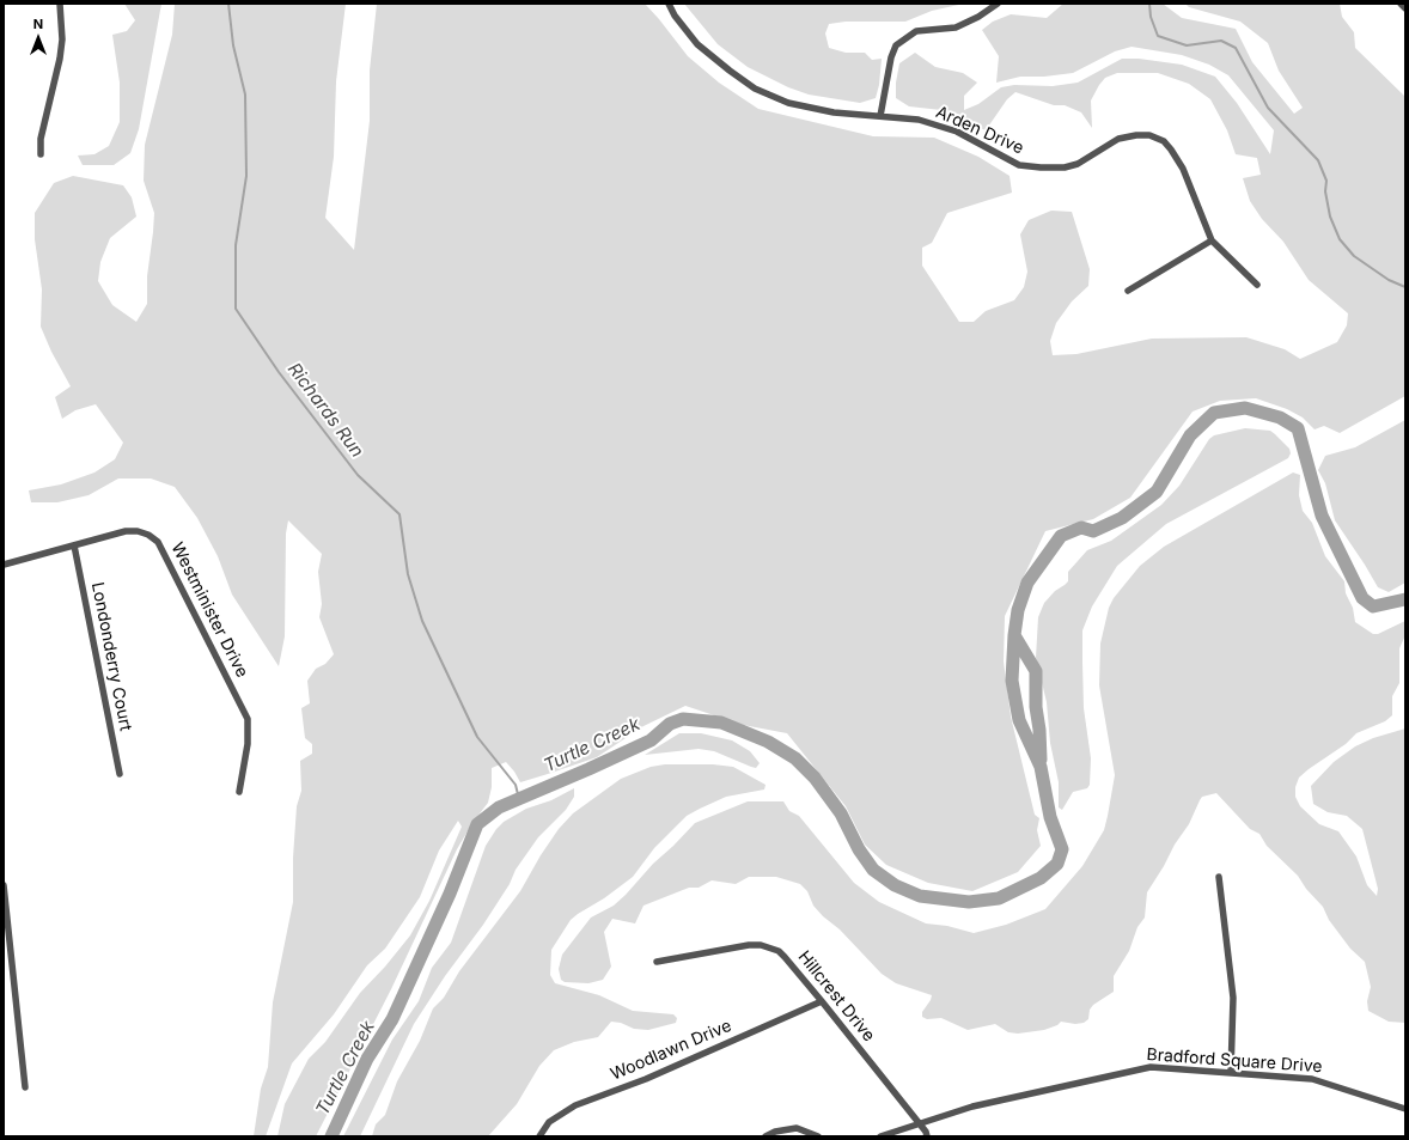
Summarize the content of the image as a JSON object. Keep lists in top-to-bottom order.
{
  "streets": {
    "street": [
      "Arden Drive",
      "Westminister Drive",
      "Londonderry Court",
      "Hillcrest Drive",
      "Woodlawn Drive",
      "Bradford Square Drive"
    ]
  },
  "crossings": [
    ["Westminister Drive", "Londonderry Court"],
    ["Hillcrest Drive", "Woodlawn Drive"],
    ["Hillcrest Drive", "Bradford Square Drive"]
  ],
  "water": ["Richards Run", "Turtle Creek"],
  "north": "top"
}
